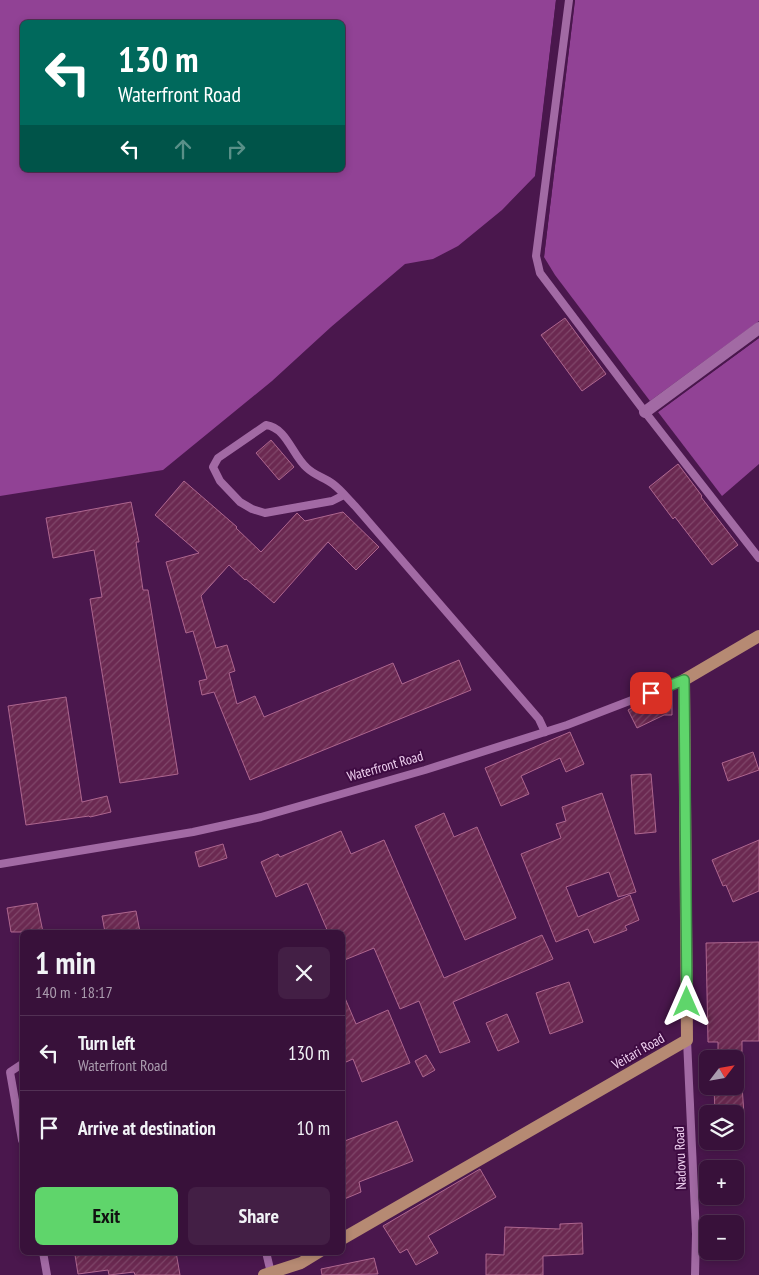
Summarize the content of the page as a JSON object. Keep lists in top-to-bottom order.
{
  "streets": {
    "main road": ["Waterfront Road", "Veitari Road"],
    "lane": ["Nadovu Road"]
  },
  "crossings": [
    ["Waterfront Road", "Veitari Road"],
    ["Veitari Road", "Nadovu Road"]
  ],
  "north": "top right",
  "page": {
    "turn": ["130 m", "Waterfront Road"],
    "heading": ["1 min", "140 m · 18:17"],
    "list": [
      {
        "name": "Turn left",
        "note": "Waterfront Road",
        "value": "130 m"
      },
      {
        "name": "Arrive at destination",
        "value": "10 m"
      }
    ],
    "map_buttons": ["+", "−"],
    "buttons": ["Exit", "Share"]
  }
}
